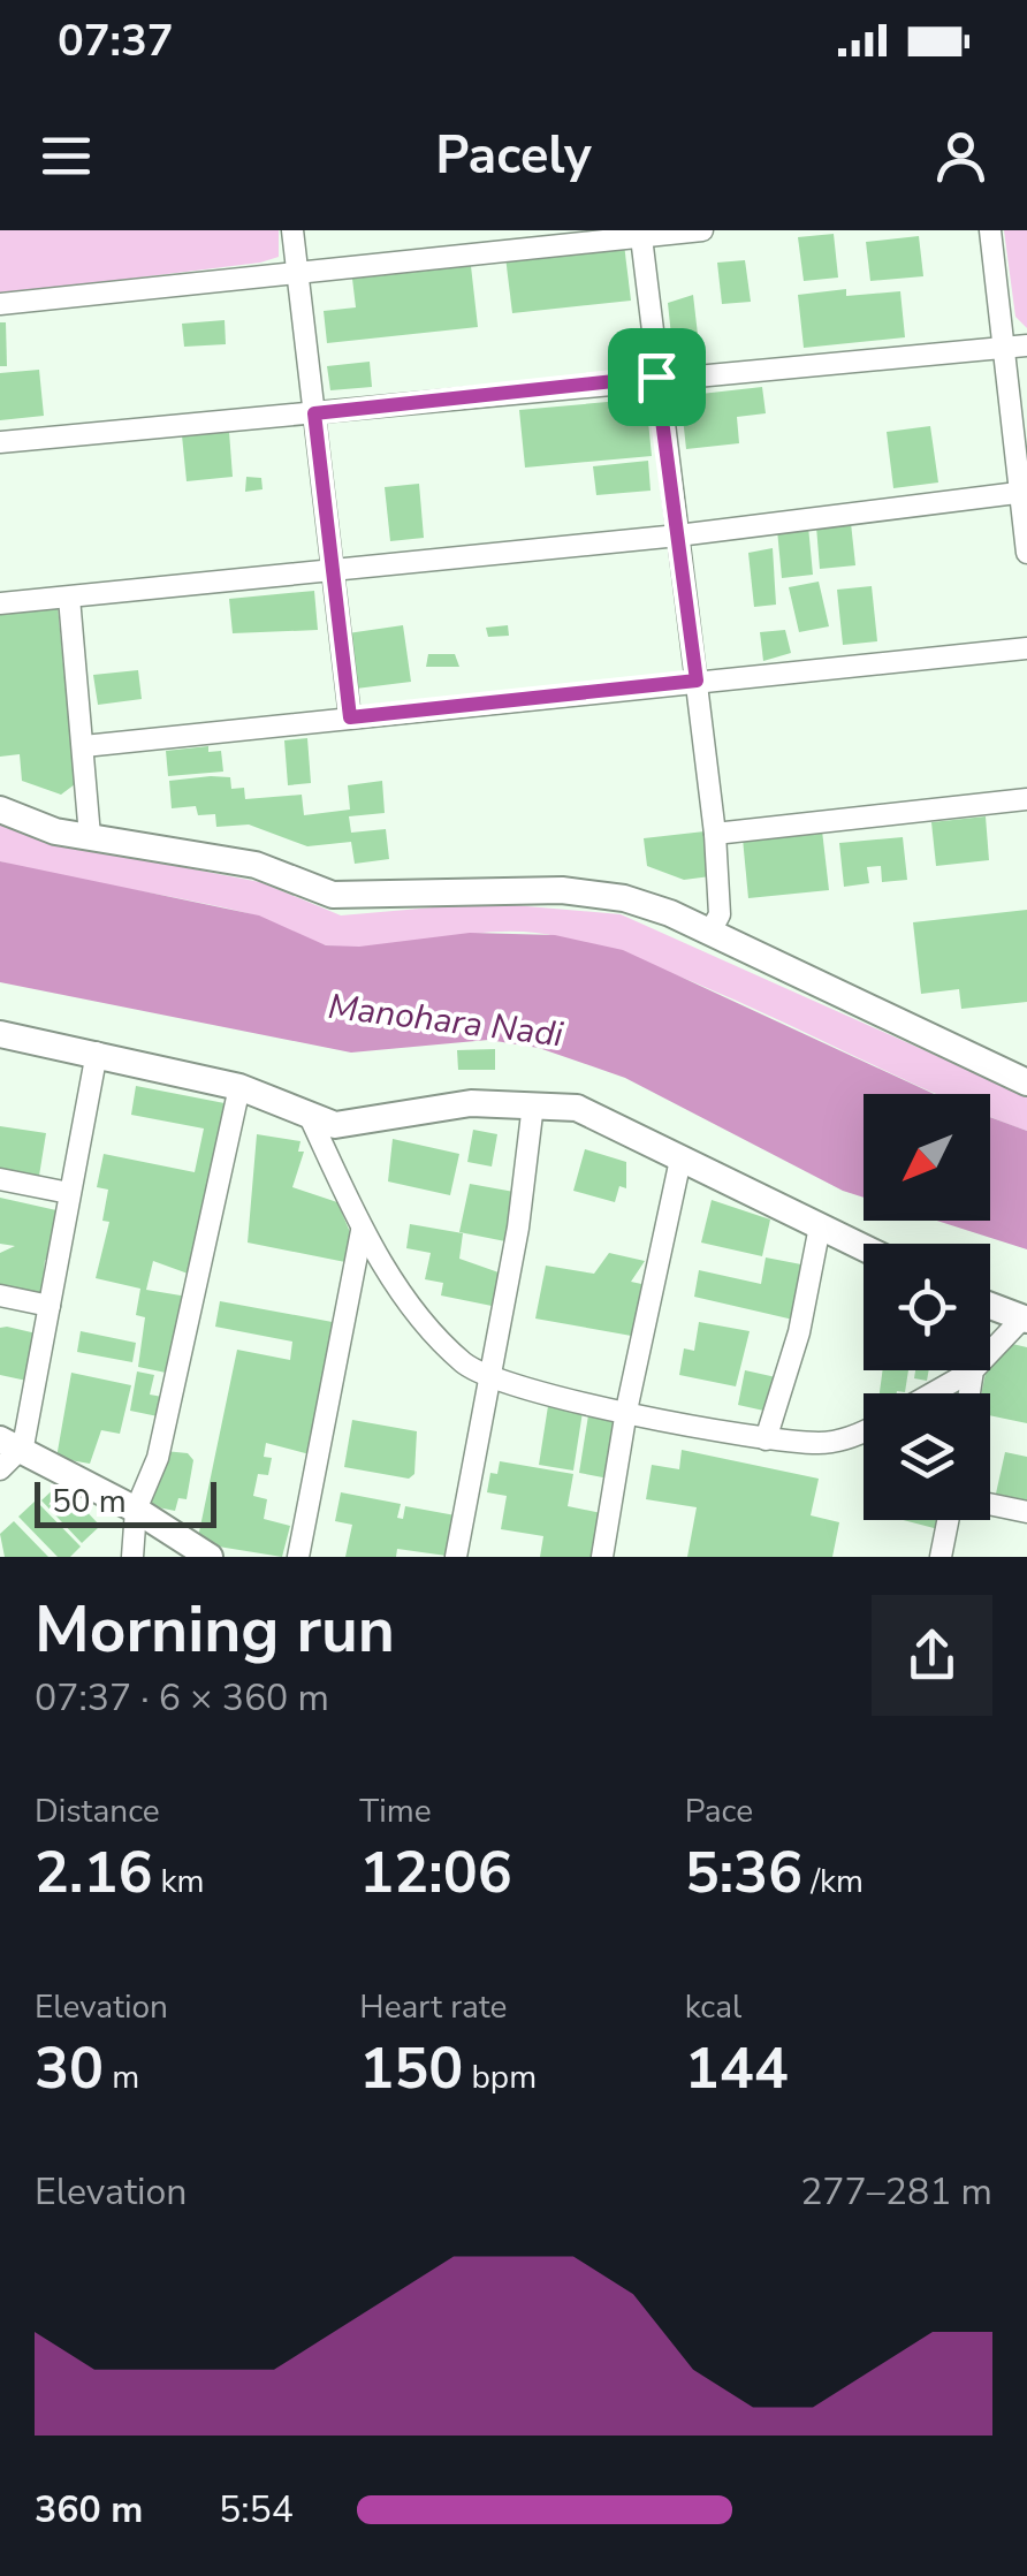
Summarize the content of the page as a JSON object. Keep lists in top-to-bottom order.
{
  "water": ["Manohara Nadi"],
  "scale_bar": "50 m",
  "north": "bottom left",
  "page": {
    "status": "07:37",
    "header": "Pacely",
    "scale": "50 m",
    "heading": ["Morning run", "07:37 · 6 × 360 m"],
    "stats": [
      ["Distance", "2.16 km"],
      ["Time", "12:06"],
      ["Pace", "5:36 /km"],
      ["Elevation", "30 m"],
      ["Heart rate", "150 bpm"],
      ["kcal", "144"]
    ],
    "chart": ["Elevation", "277–281 m"],
    "list": [
      {
        "name": "360 m",
        "note": "5:54"
      }
    ]
  }
}
